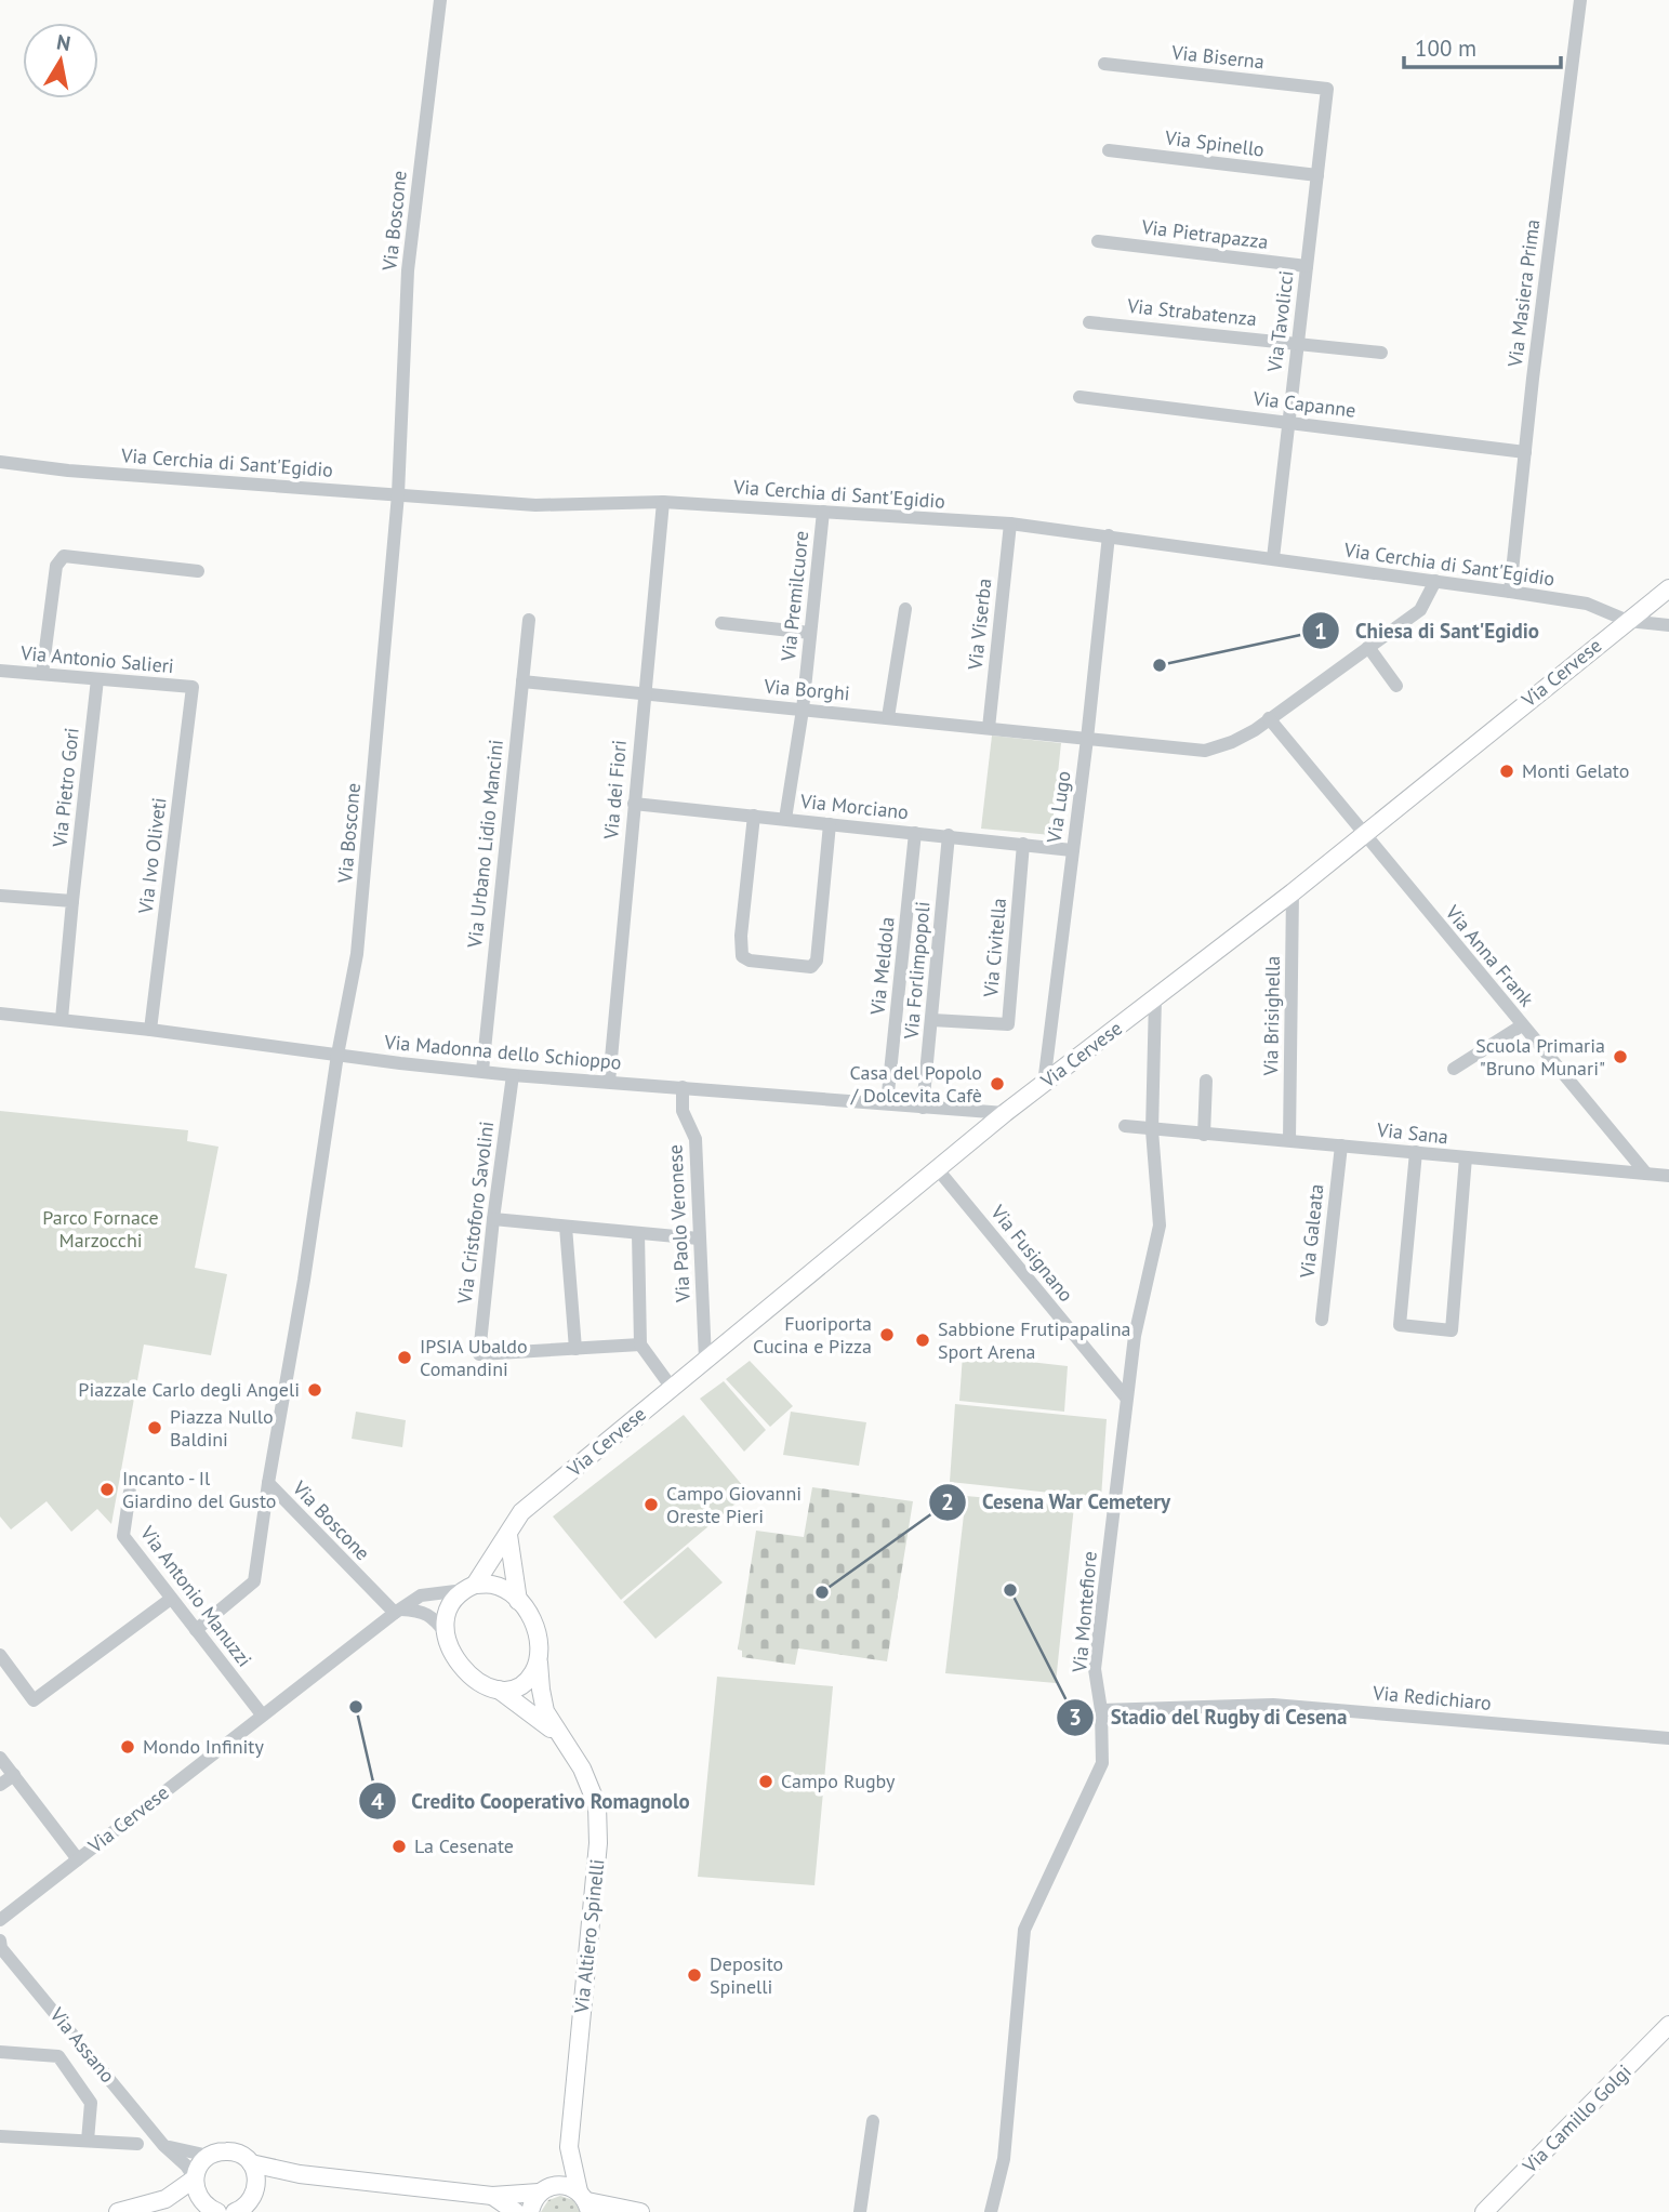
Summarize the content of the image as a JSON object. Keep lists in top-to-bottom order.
{
  "streets": {
    "main road": ["Via Cervese", "Via Altiero Spinelli", "Via Camillo Golgi"],
    "street": [
      "Via Biserna",
      "Via Spinello",
      "Via Boscone",
      "Via Pietrapazza",
      "Via Masiera Prima",
      "Via Strabatenza",
      "Via Tavolicci",
      "Via Capanne",
      "Via Cerchia di Sant'Egidio",
      "Via Premilcuore",
      "Via Viserba",
      "Via Antonio Salieri",
      "Via Borghi",
      "Via Pietro Gori",
      "Via dei Fiori",
      "Via Morciano",
      "Via Lugo",
      "Via Urbano Lidio Mancini",
      "Via Ivo Oliveti",
      "Via Civitella",
      "Via Anna Frank",
      "Via Meldola",
      "Via Forlimpopoli",
      "Via Brisighella",
      "Via Madonna dello Schioppo",
      "Via Sana",
      "Via Cristoforo Savolini",
      "Via Paolo Veronese",
      "Via Galeata",
      "Via Fusignano",
      "Via Antonio Manuzzi",
      "Via Montefiore",
      "Via Redichiaro",
      "Via Assano"
    ]
  },
  "crossings": [
    ["Via Biserna", "Via Tavolicci"],
    ["Via Spinello", "Via Tavolicci"],
    ["Via Boscone", "Via Cerchia di Sant'Egidio"],
    ["Via Boscone", "Via Cervese"],
    ["Via Boscone", "Via Madonna dello Schioppo"],
    ["Via Pietrapazza", "Via Tavolicci"],
    ["Via Masiera Prima", "Via Capanne"],
    ["Via Masiera Prima", "Via Cerchia di Sant'Egidio"],
    ["Via Strabatenza", "Via Tavolicci"],
    ["Via Tavolicci", "Via Capanne"],
    ["Via Tavolicci", "Via Cerchia di Sant'Egidio"],
    ["Via Cerchia di Sant'Egidio", "Via Premilcuore"],
    ["Via Cerchia di Sant'Egidio", "Via Viserba"],
    ["Via Cerchia di Sant'Egidio", "Via Cervese"],
    ["Via Cerchia di Sant'Egidio", "Via Borghi"],
    ["Via Cerchia di Sant'Egidio", "Via dei Fiori"],
    ["Via Cerchia di Sant'Egidio", "Via Lugo"],
    ["Via Premilcuore", "Via Borghi"],
    ["Via Premilcuore", "Via Morciano"],
    ["Via Viserba", "Via Borghi"],
    ["Via Antonio Salieri", "Via Pietro Gori"],
    ["Via Antonio Salieri", "Via Ivo Oliveti"],
    ["Via Cervese", "Via Lugo"],
    ["Via Cervese", "Via Anna Frank"],
    ["Via Cervese", "Via Brisighella"],
    ["Via Cervese", "Via Madonna dello Schioppo"],
    ["Via Cervese", "Via Paolo Veronese"],
    ["Via Cervese", "Via Fusignano"],
    ["Via Cervese", "Via Antonio Manuzzi"],
    ["Via Cervese", "Via Montefiore"],
    ["Via Cervese", "Via Altiero Spinelli"],
    ["Via Borghi", "Via dei Fiori"],
    ["Via Borghi", "Via Lugo"],
    ["Via Borghi", "Via Urbano Lidio Mancini"],
    ["Via Borghi", "Via Anna Frank"],
    ["Via Pietro Gori", "Via Madonna dello Schioppo"],
    ["Via dei Fiori", "Via Morciano"],
    ["Via dei Fiori", "Via Madonna dello Schioppo"],
    ["Via Morciano", "Via Lugo"],
    ["Via Morciano", "Via Civitella"],
    ["Via Morciano", "Via Meldola"],
    ["Via Morciano", "Via Forlimpopoli"],
    ["Via Urbano Lidio Mancini", "Via Madonna dello Schioppo"],
    ["Via Ivo Oliveti", "Via Madonna dello Schioppo"],
    ["Via Civitella", "Via Forlimpopoli"],
    ["Via Anna Frank", "Via Sana"],
    ["Via Meldola", "Via Madonna dello Schioppo"],
    ["Via Forlimpopoli", "Via Madonna dello Schioppo"],
    ["Via Brisighella", "Via Sana"],
    ["Via Madonna dello Schioppo", "Via Cristoforo Savolini"],
    ["Via Madonna dello Schioppo", "Via Paolo Veronese"],
    ["Via Sana", "Via Galeata"],
    ["Via Sana", "Via Montefiore"],
    ["Via Fusignano", "Via Montefiore"],
    ["Via Montefiore", "Via Redichiaro"]
  ],
  "parks": ["Parco Fornace Marzocchi"],
  "places": [
    "Chiesa di Sant'Egidio",
    "Monti Gelato",
    "Scuola Primaria \"Bruno Munari\"",
    "Casa del Popolo / Dolcevita Cafè",
    "Fuoriporta Cucina e Pizza",
    "Sabbione Frutipapalina Sport Arena",
    "IPSIA Ubaldo Comandini",
    "Piazzale Carlo degli Angeli",
    "Piazza Nullo Baldini",
    "Incanto - Il Giardino del Gusto",
    "Campo Giovanni Oreste Pieri",
    "Stadio del Rugby di Cesena",
    "Cesena War Cemetery",
    "Credito Cooperativo Romagnolo",
    "Mondo Infinity",
    "Campo Rugby",
    "La Cesenate",
    "Deposito Spinelli"
  ],
  "scale_bar": "100 m",
  "north": "top"
}
